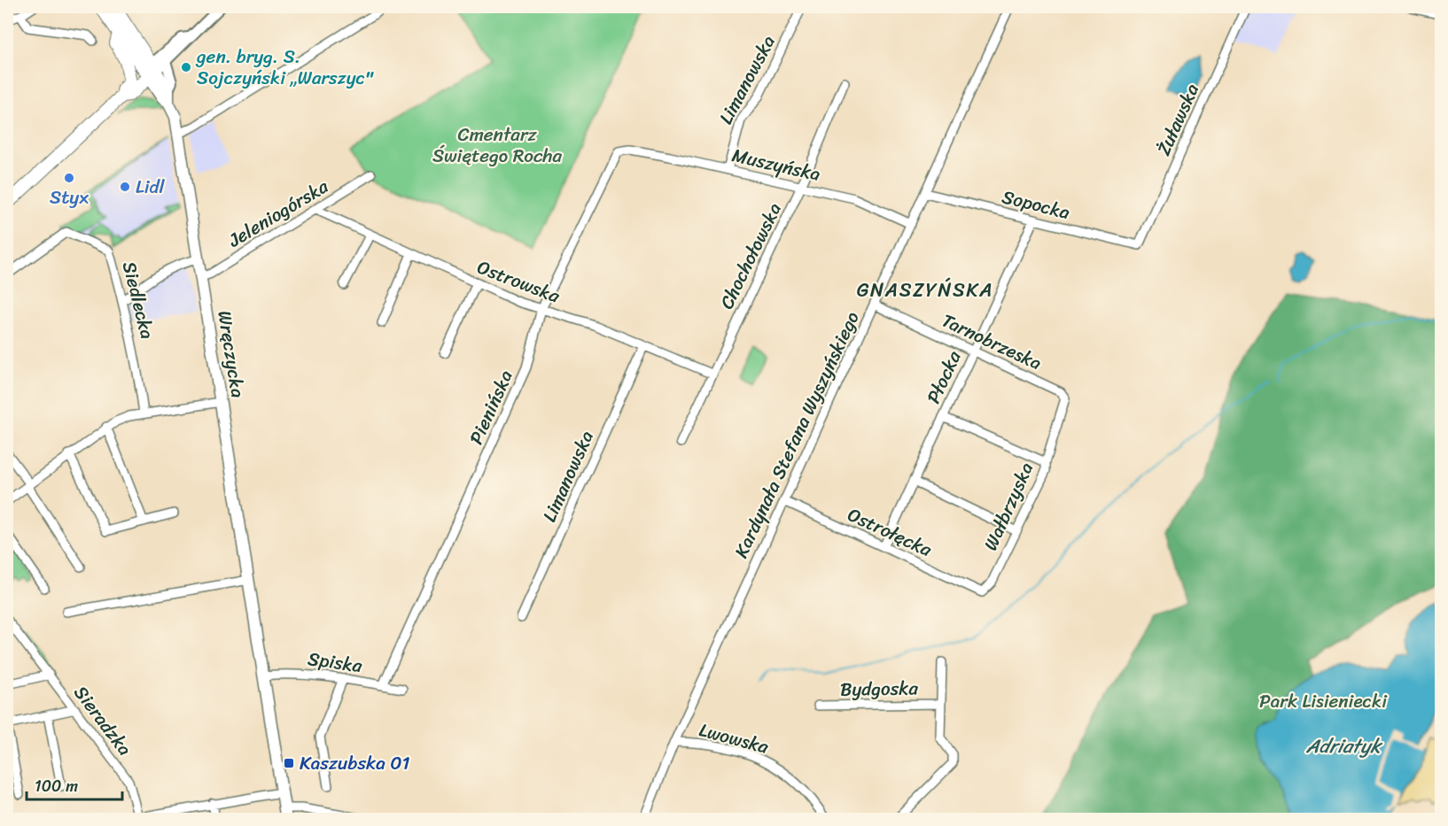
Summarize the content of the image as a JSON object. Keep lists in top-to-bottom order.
{
  "streets": {
    "main road": ["Wręczycka"],
    "street": [
      "Limanowska",
      "Żuławska",
      "Muszyńska",
      "Sopocka",
      "Jeleniogórska",
      "Chochołowska",
      "Ostrowska",
      "Siedlecka",
      "Tarnobrzeska",
      "Płocka",
      "Pienińska",
      "Kardynała Stefana Wyszyńskiego",
      "Wałbrzyska",
      "Ostrołęcka",
      "Spiska",
      "Bydgoska",
      "Sieradzka",
      "Lwowska"
    ]
  },
  "crossings": [
    ["Limanowska", "Muszyńska"],
    ["Limanowska", "Ostrowska"],
    ["Żuławska", "Sopocka"],
    ["Muszyńska", "Chochołowska"],
    ["Muszyńska", "Pienińska"],
    ["Muszyńska", "Kardynała Stefana Wyszyńskiego"],
    ["Sopocka", "Płocka"],
    ["Sopocka", "Kardynała Stefana Wyszyńskiego"],
    ["Jeleniogórska", "Ostrowska"],
    ["Jeleniogórska", "Wręczycka"],
    ["Chochołowska", "Ostrowska"],
    ["Ostrowska", "Pienińska"],
    ["Tarnobrzeska", "Płocka"],
    ["Tarnobrzeska", "Kardynała Stefana Wyszyńskiego"],
    ["Tarnobrzeska", "Wałbrzyska"],
    ["Wręczycka", "Spiska"],
    ["Płocka", "Ostrołęcka"],
    ["Pienińska", "Spiska"],
    ["Kardynała Stefana Wyszyńskiego", "Ostrołęcka"],
    ["Kardynała Stefana Wyszyńskiego", "Lwowska"],
    ["Wałbrzyska", "Ostrołęcka"]
  ],
  "districts": ["GNASZYŃSKA"],
  "water": ["Adriatyk"],
  "parks": ["Cmentarz Świętego Rocha", "Park Lisieniecki"],
  "places": {
    "other": ["gen. bryg. S. Sojczyński „Warszyc\"", "Styx", "Lidl"],
    "transit": ["Kaszubska 01"]
  },
  "scale_bar": "100 m"
}
